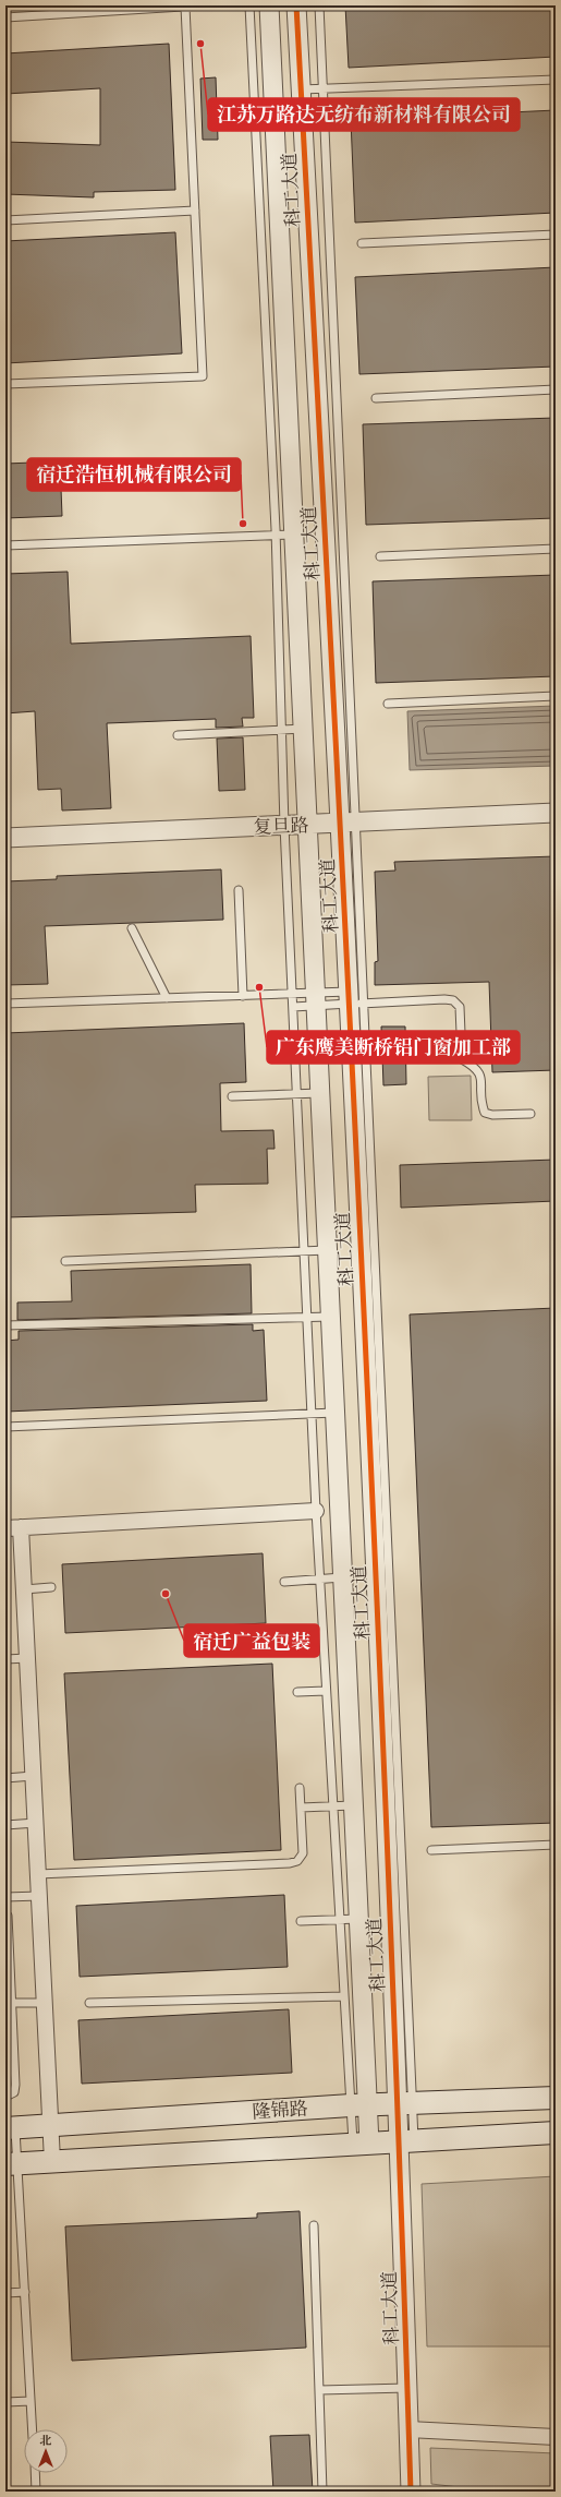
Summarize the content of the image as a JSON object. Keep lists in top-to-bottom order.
{
  "streets": {
    "main road": ["隆锦路"],
    "street": ["科工大道", "复旦路"]
  },
  "crossings": [
    ["科工大道", "复旦路"],
    ["科工大道", "隆锦路"]
  ],
  "places": [
    "江苏万路达无纺布新材料有限公司",
    "宿迁浩恒机械有限公司",
    "广东鹰美断桥铝门窗加工部",
    "宿迁广益包装"
  ],
  "north": "top"
}
